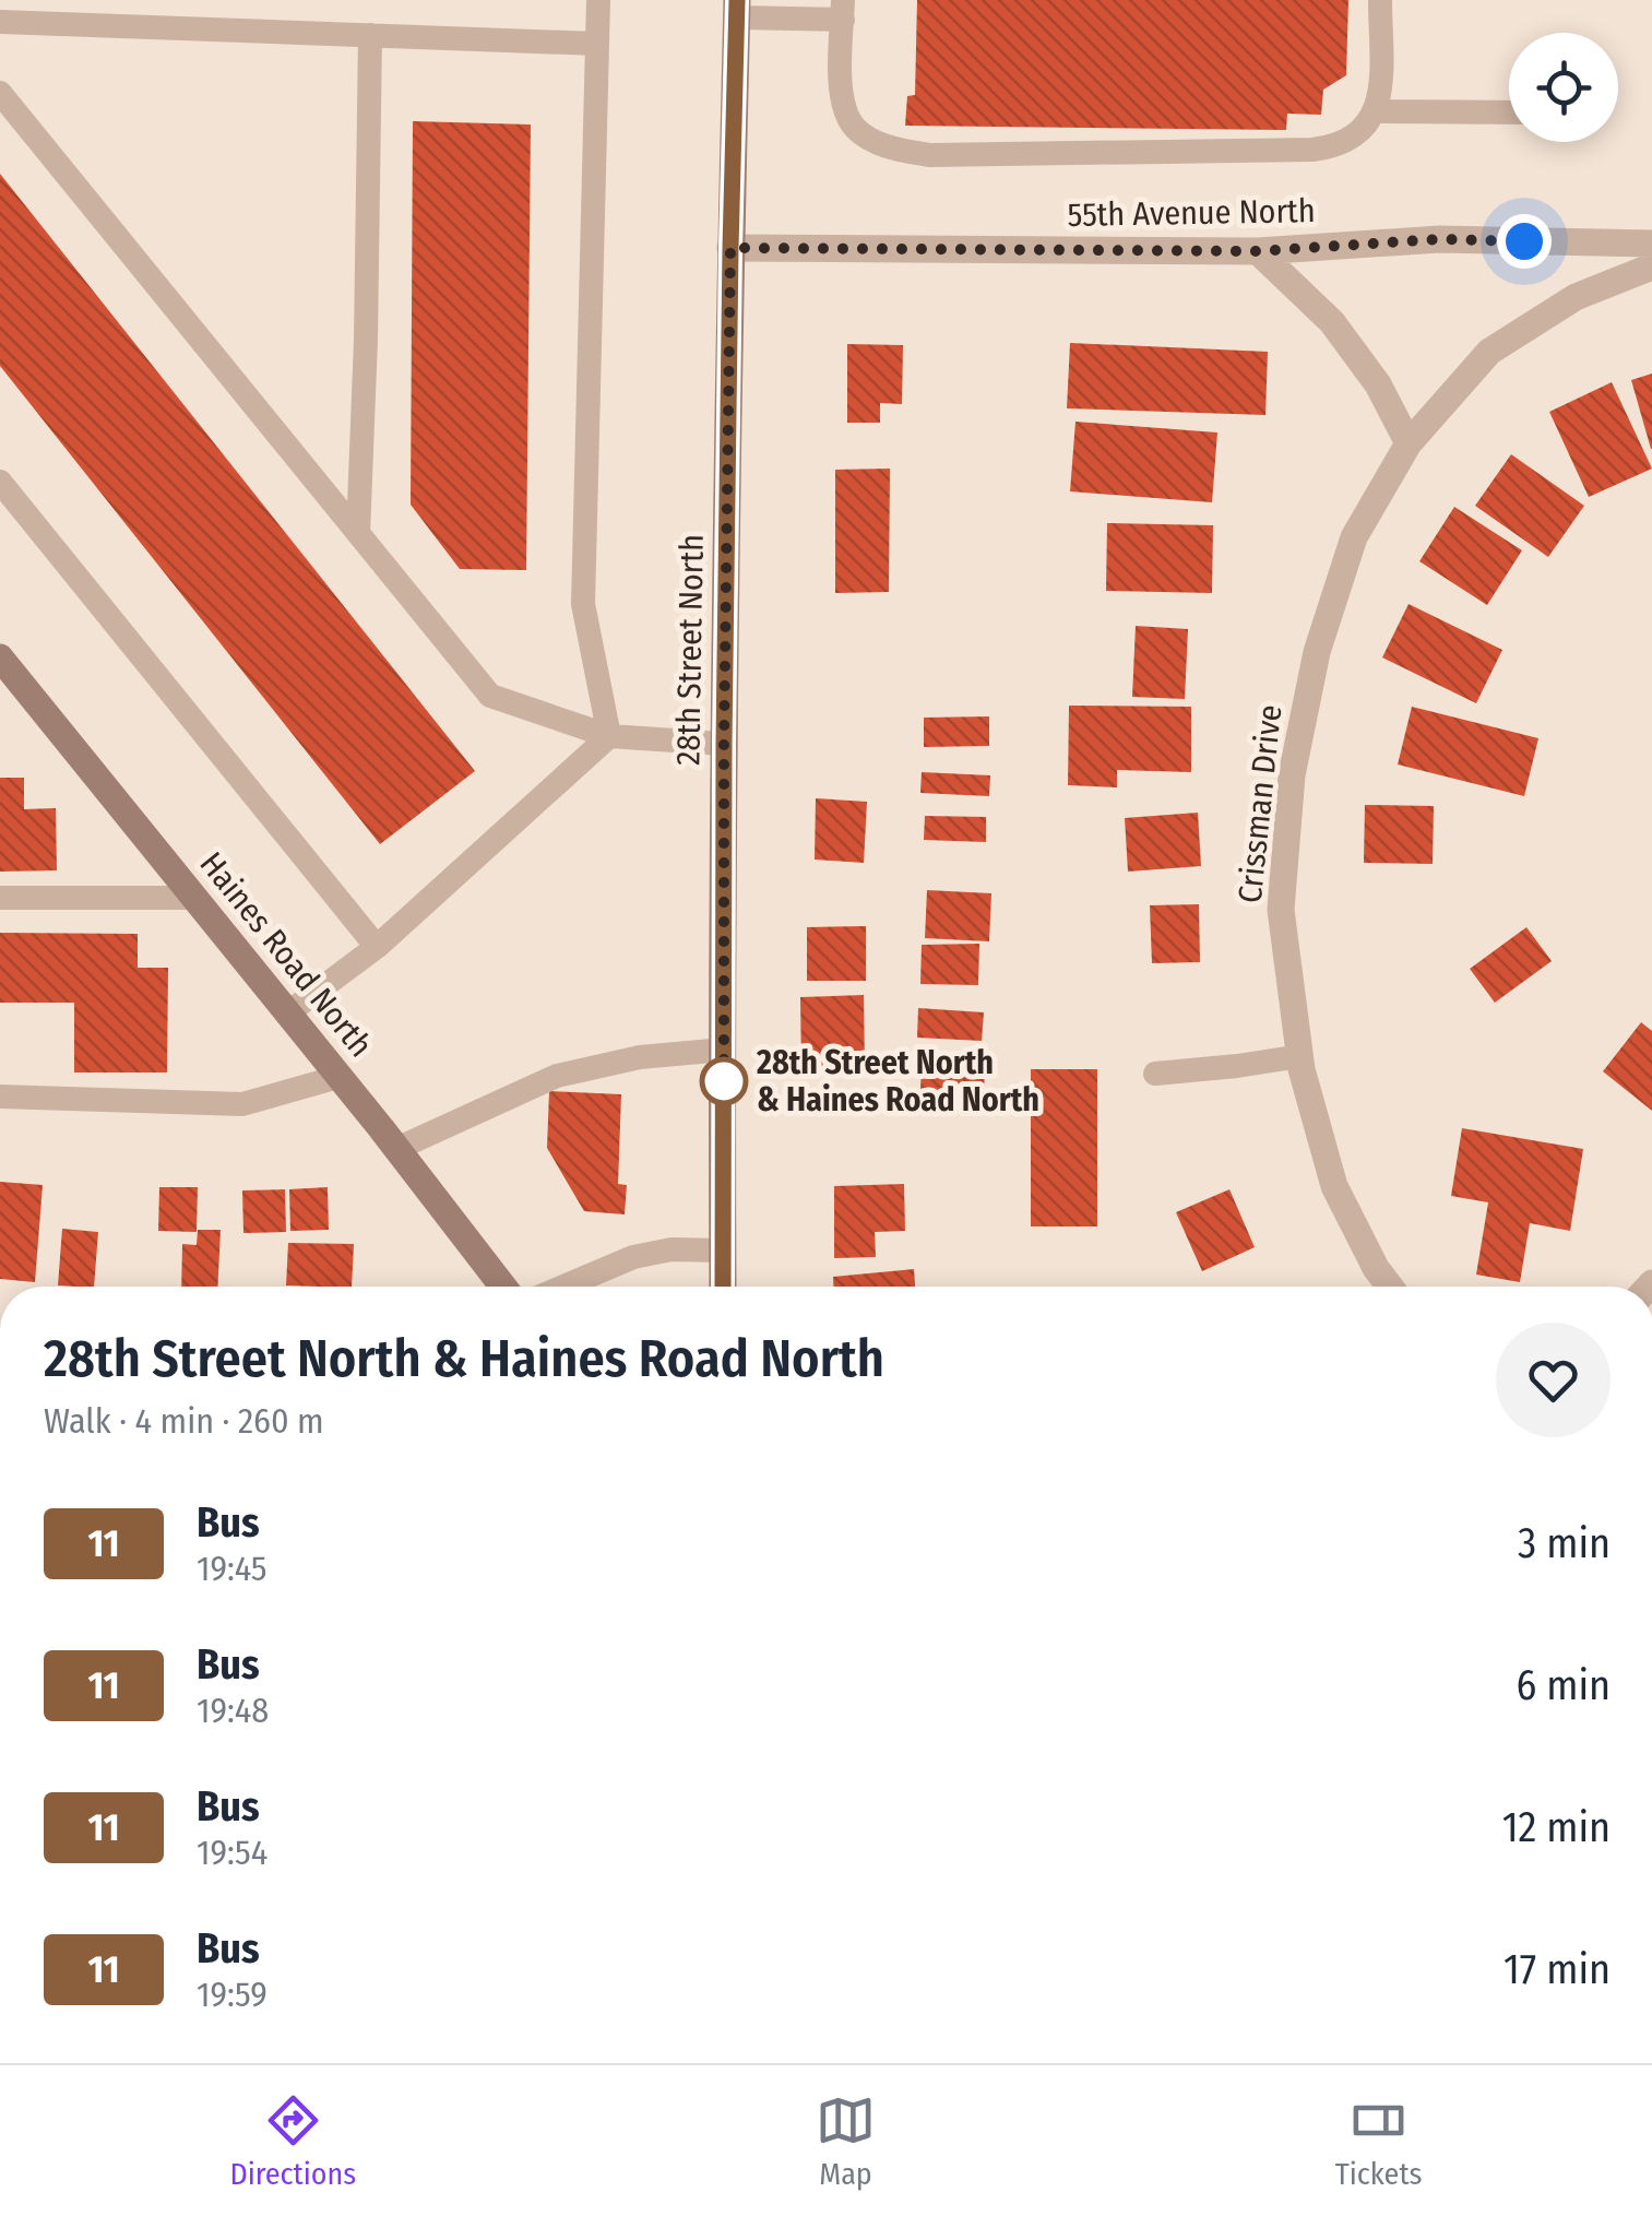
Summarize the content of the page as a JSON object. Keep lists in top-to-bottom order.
{
  "streets": {
    "street": [
      "55th Avenue North",
      "28th Street North",
      "Crissman Drive",
      "Haines Road North"
    ]
  },
  "crossings": [
    ["55th Avenue North", "28th Street North"]
  ],
  "places": ["28th Street North & Haines Road North"],
  "lines": ["bus line 11"],
  "page": {
    "heading": ["28th Street North & Haines Road North", "Walk · 4 min · 260 m"],
    "list": [
      {
        "mark": "11",
        "name": "Bus",
        "note": "19:45",
        "value": "3 min"
      },
      {
        "mark": "11",
        "name": "Bus",
        "note": "19:48",
        "value": "6 min"
      },
      {
        "mark": "11",
        "name": "Bus",
        "note": "19:54",
        "value": "12 min"
      },
      {
        "mark": "11",
        "name": "Bus",
        "note": "19:59",
        "value": "17 min"
      }
    ],
    "tabs": ["Directions", "Map", "Tickets"]
  }
}
